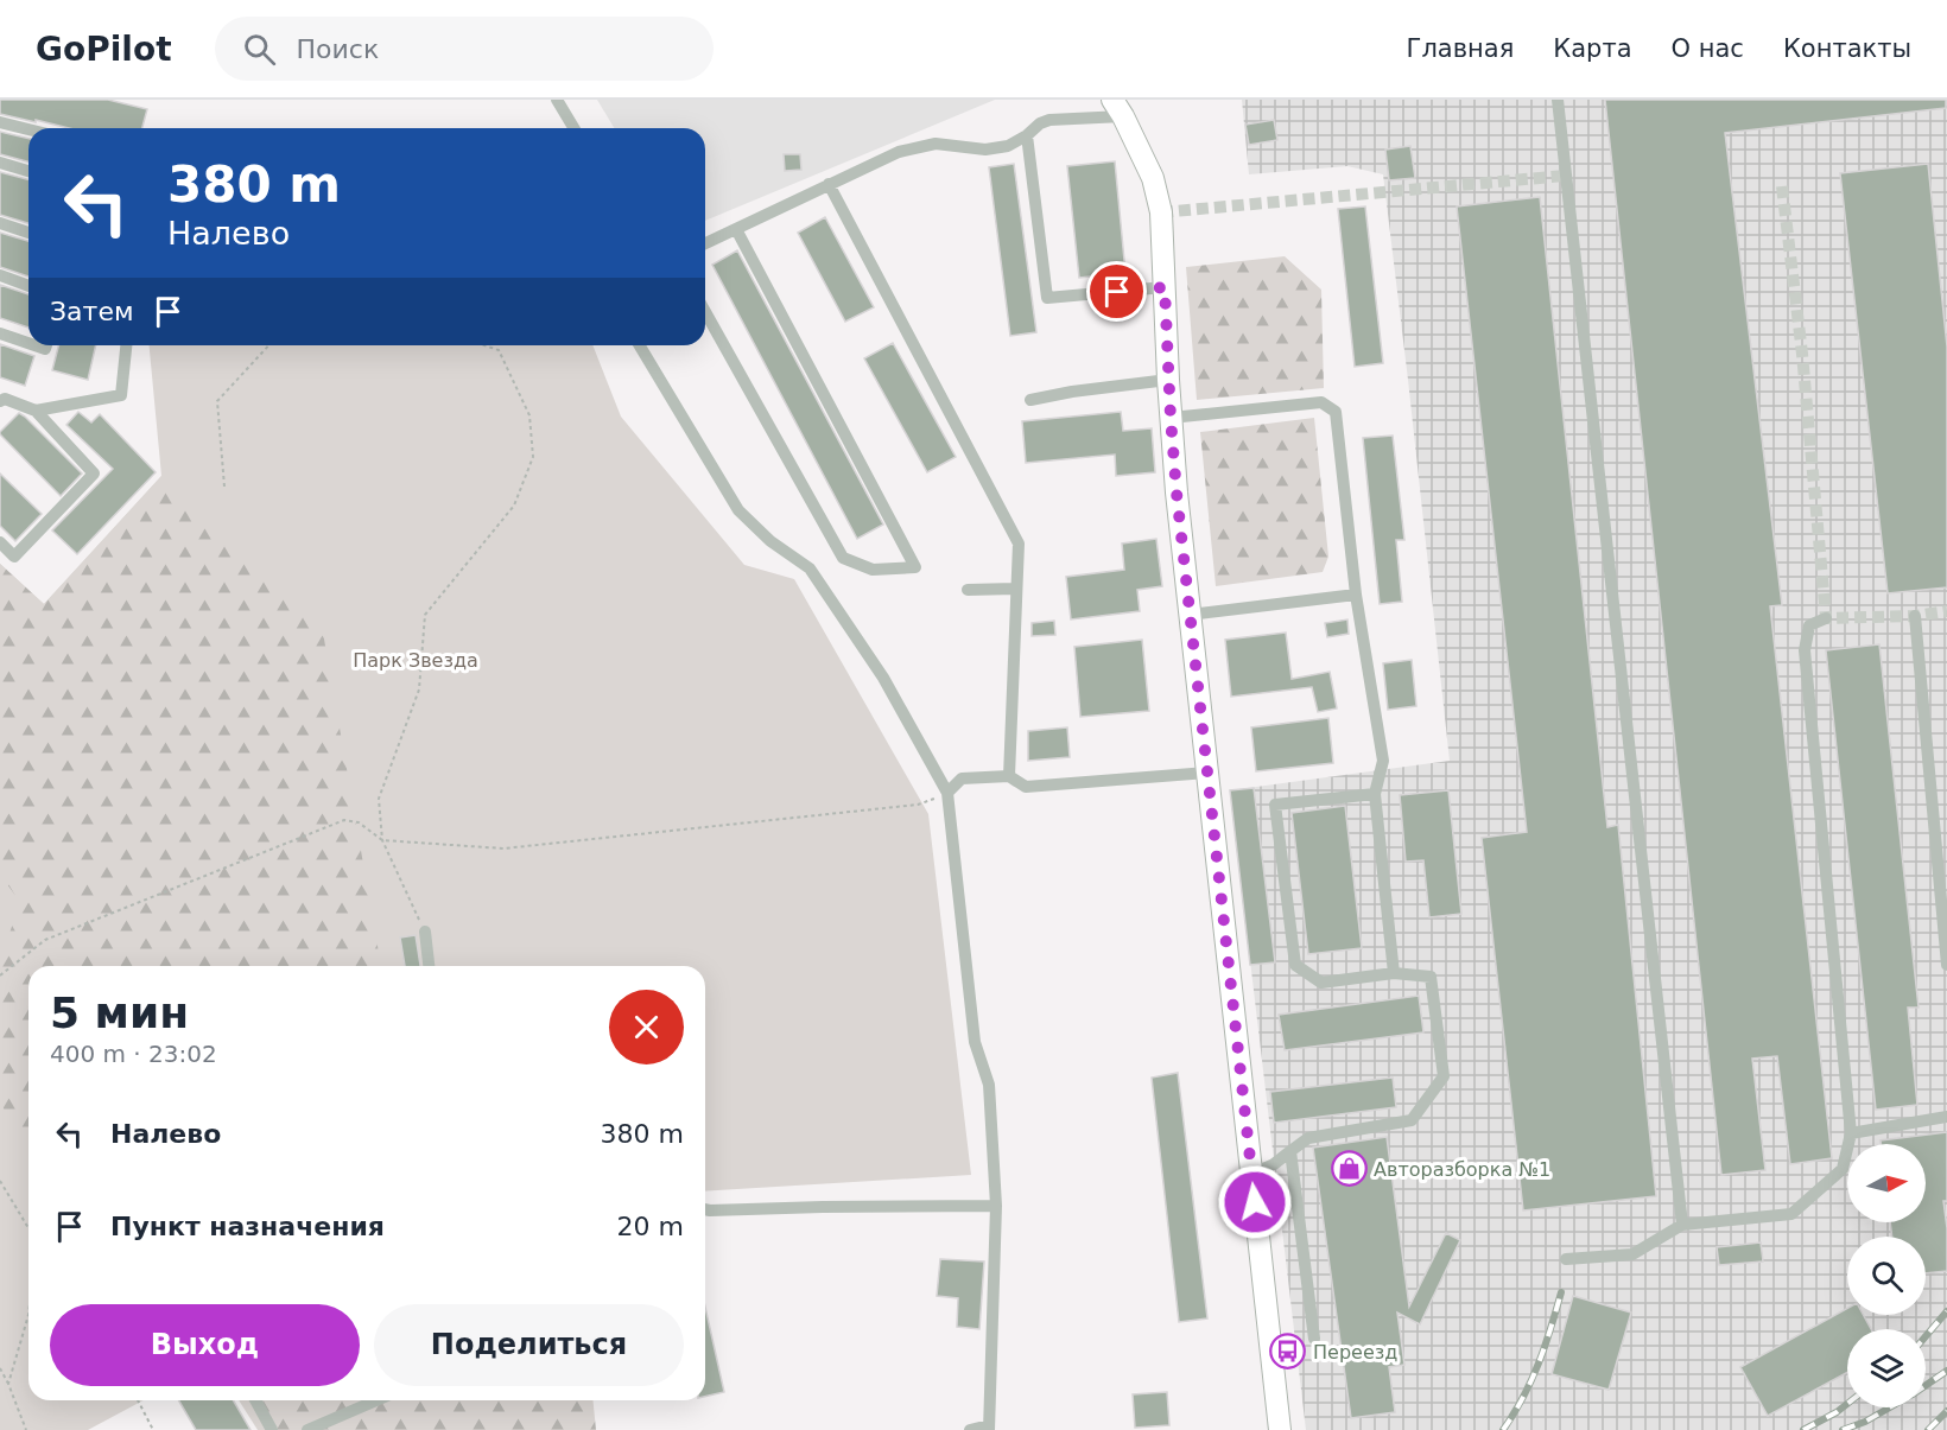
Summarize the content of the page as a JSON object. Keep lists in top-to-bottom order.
{
  "parks": ["Парк Звезда"],
  "places": {
    "shop": ["Авторазборка №1"],
    "bus stop": ["Переезд"]
  },
  "north": "right",
  "page": {
    "header": "GoPilot",
    "search": "Поиск",
    "nav": [
      "Главная",
      "Карта",
      "О нас",
      "Контакты"
    ],
    "turn": ["380 m", "Налево"],
    "then": "Затем",
    "heading": ["5 мин", "400 m · 23:02"],
    "list": [
      {
        "name": "Налево",
        "value": "380 m"
      },
      {
        "name": "Пункт назначения",
        "value": "20 m"
      }
    ],
    "buttons": ["Выход", "Поделиться"]
  }
}
